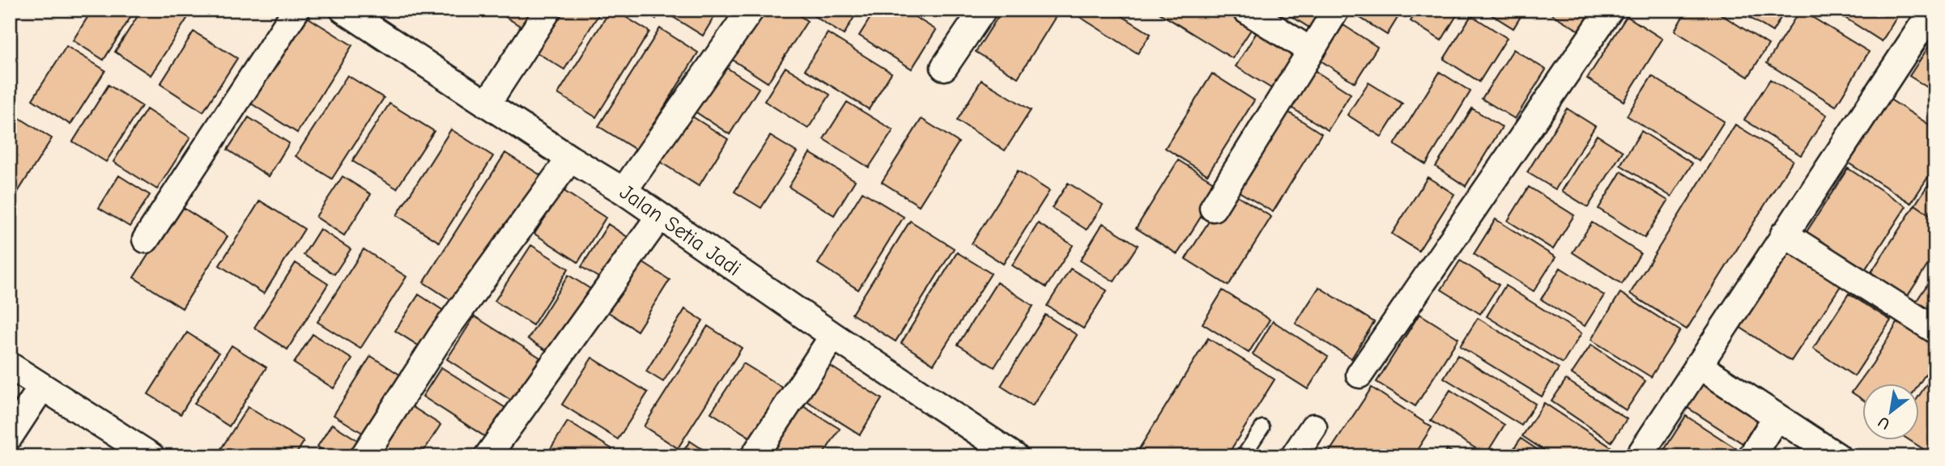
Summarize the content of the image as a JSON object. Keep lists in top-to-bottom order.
{
  "streets": {
    "street": ["Jalan Setia Jadi"]
  },
  "north": "bottom left"
}
